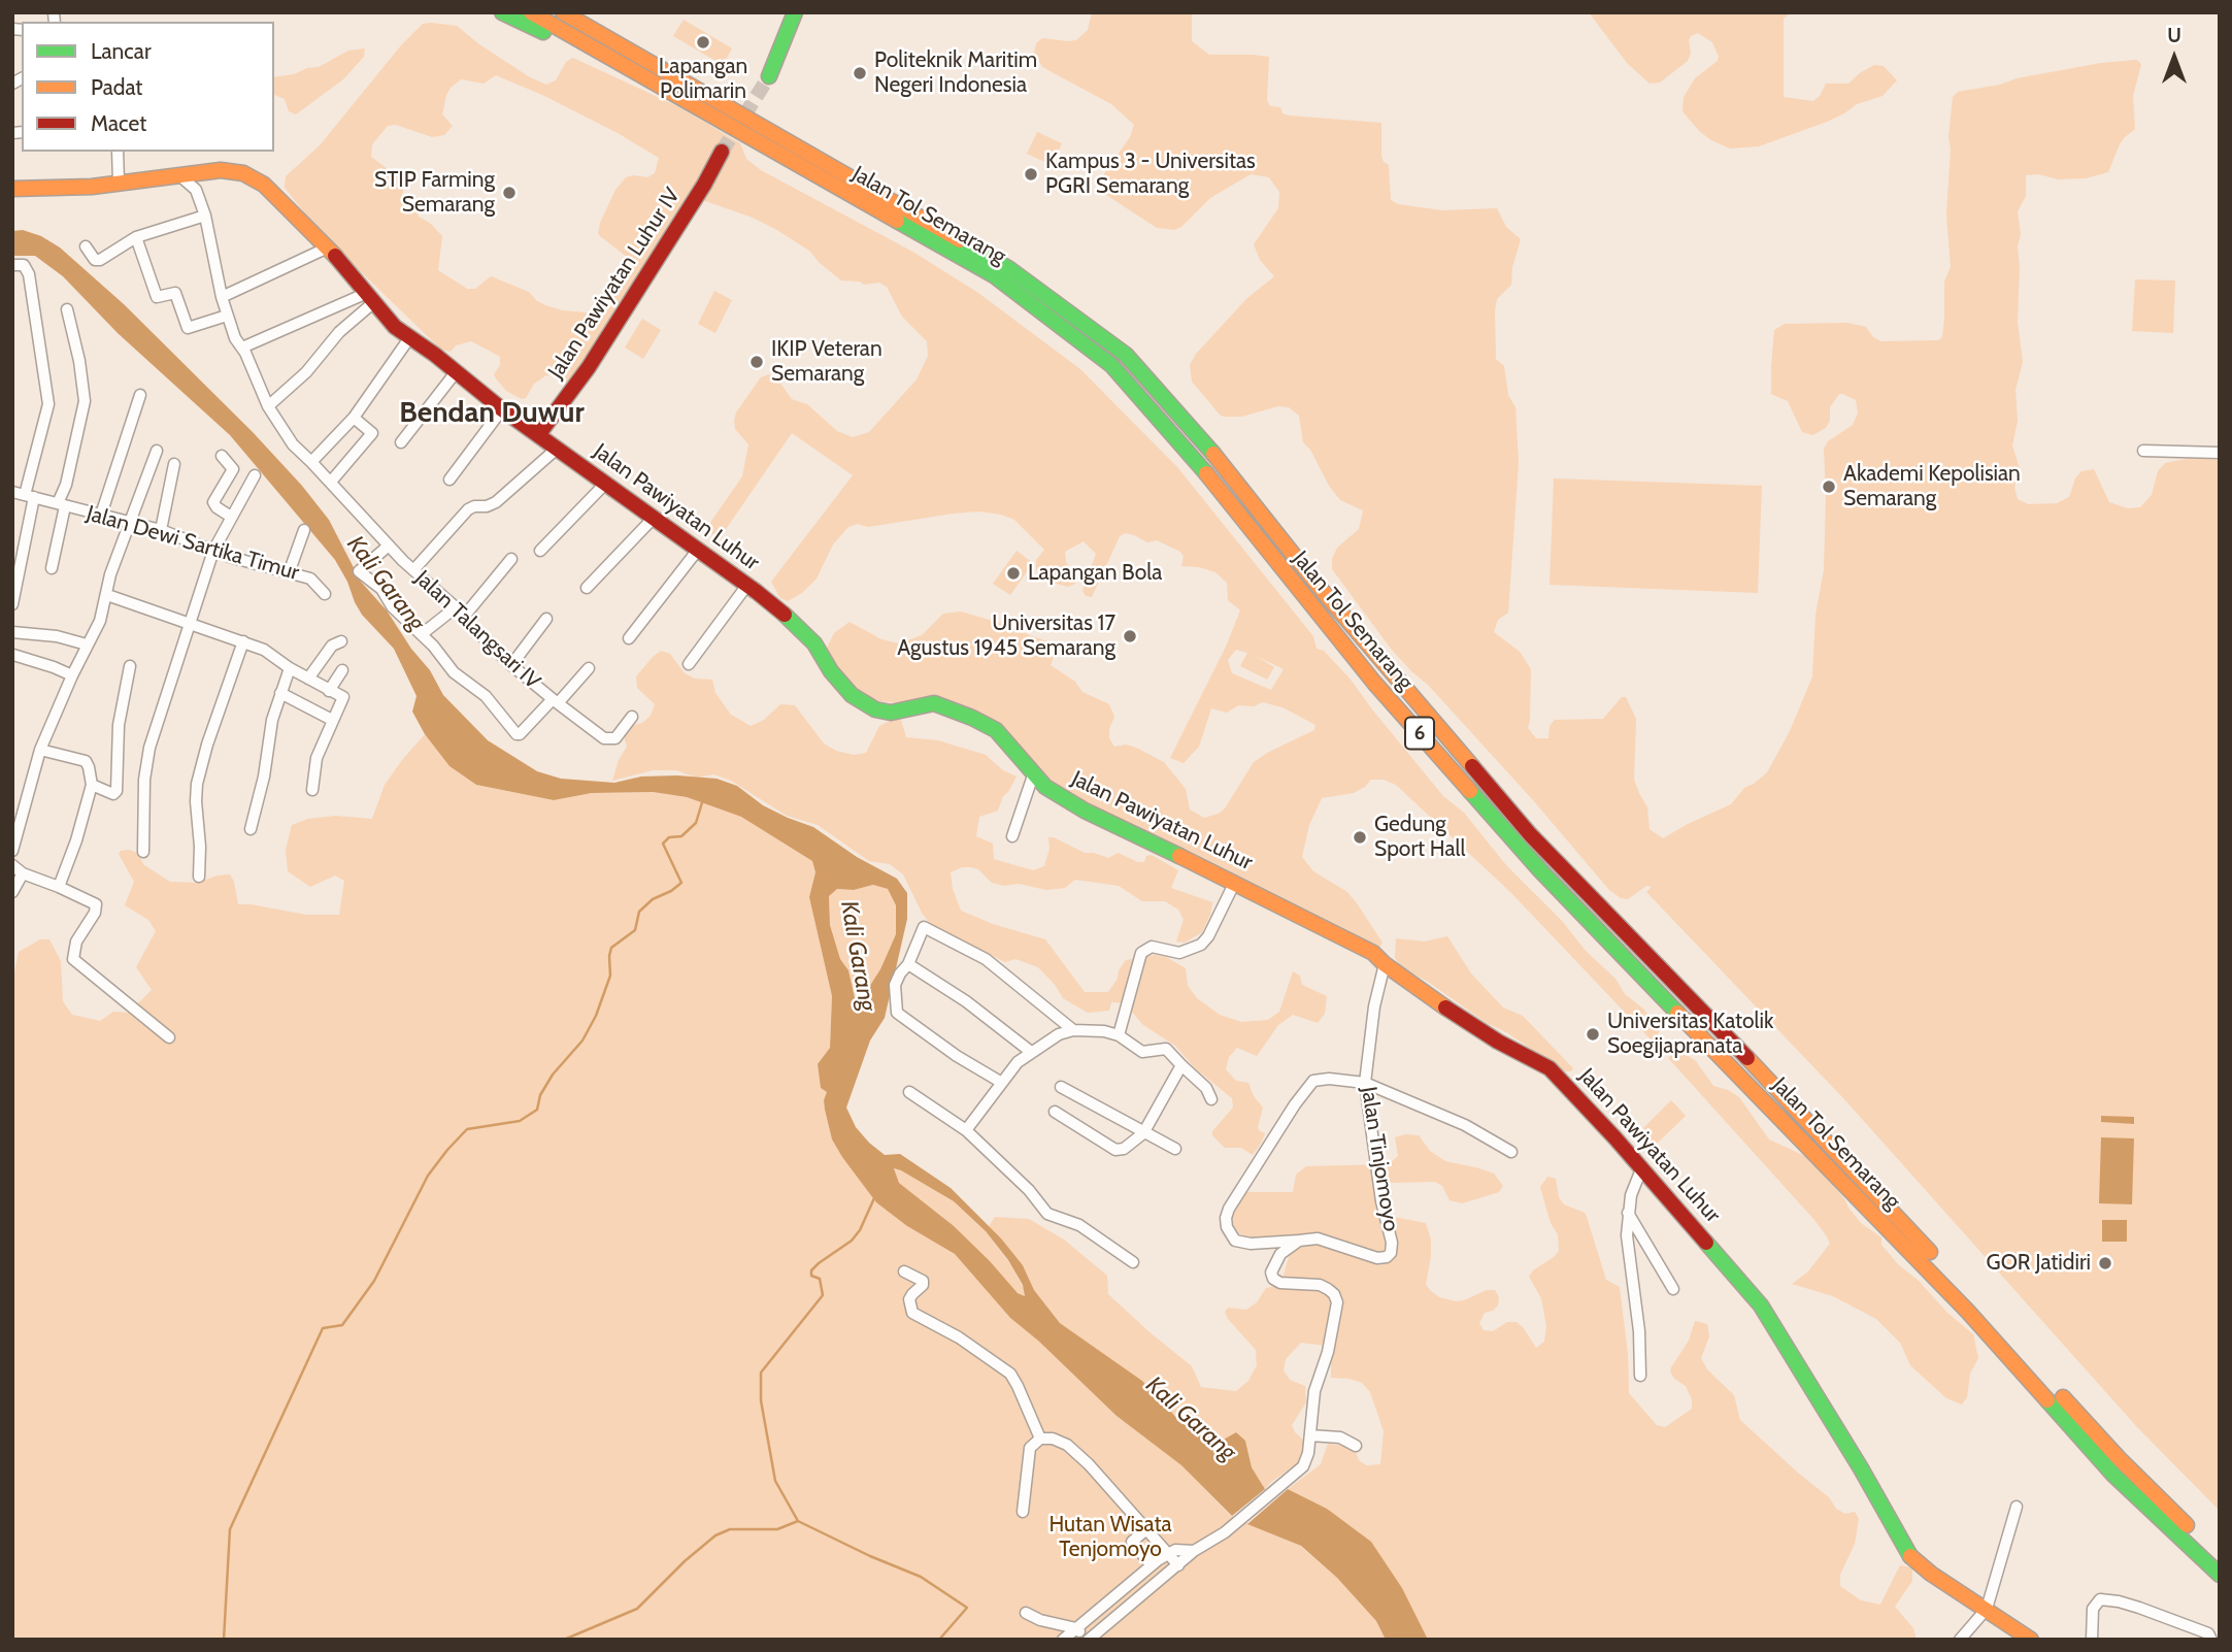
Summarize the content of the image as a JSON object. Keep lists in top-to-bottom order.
{
  "streets": {
    "main road": [
      "Jalan Tol Semarang",
      "Jalan Pawiyatan Luhur IV",
      "Jalan Pawiyatan Luhur",
      "6"
    ],
    "street": ["Jalan Dewi Sartika Timur", "Jalan Talangsari IV", "Jalan Tinjomoyo"]
  },
  "crossings": [
    ["Jalan Pawiyatan Luhur IV", "Jalan Pawiyatan Luhur"],
    ["Jalan Pawiyatan Luhur", "Jalan Tinjomoyo"]
  ],
  "districts": ["Bendan Duwur"],
  "water": ["Kali Garang"],
  "parks": ["Hutan Wisata Tenjomoyo"],
  "places": [
    "Lapangan Polimarin",
    "Politeknik Maritim Negeri Indonesia",
    "Kampus 3 - Universitas PGRI Semarang",
    "STIP Farming Semarang",
    "IKIP Veteran Semarang",
    "Akademi Kepolisian Semarang",
    "Lapangan Bola",
    "Universitas 17 Agustus 1945 Semarang",
    "Gedung Sport Hall",
    "Universitas Katolik Soegijapranata",
    "GOR Jatidiri"
  ],
  "legend": ["Lancar", "Padat", "Macet"],
  "north": "top"
}
